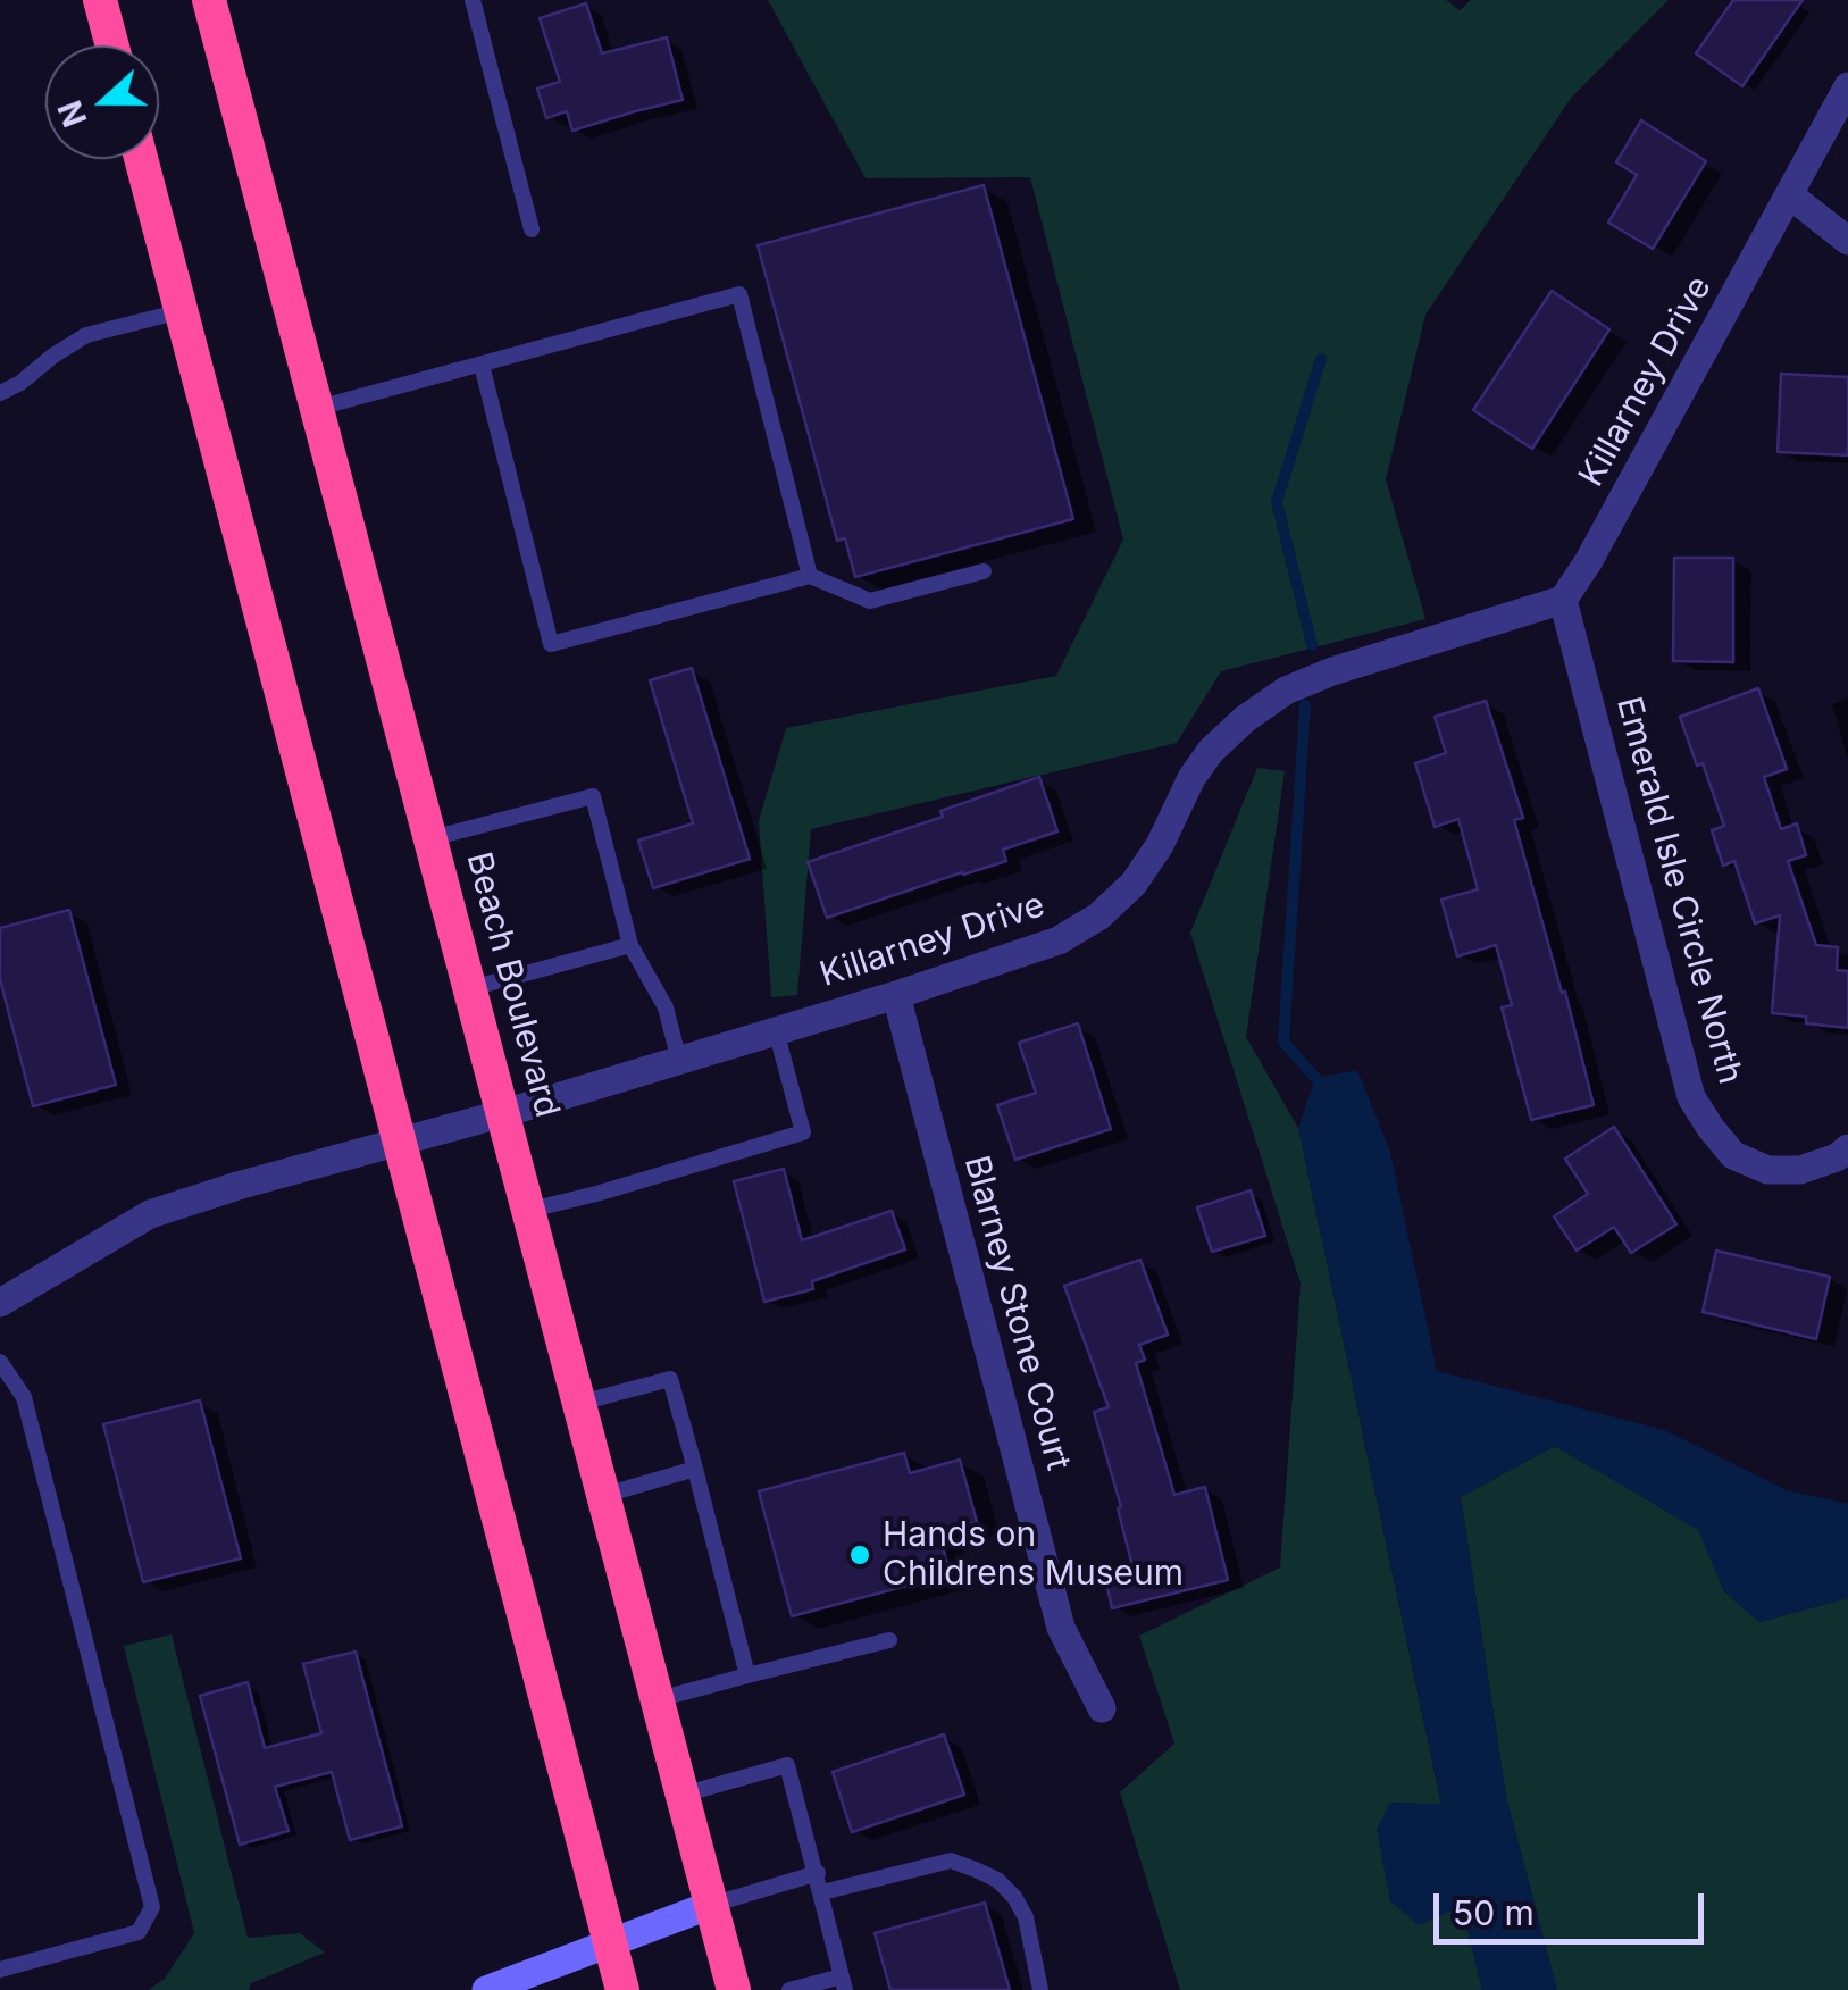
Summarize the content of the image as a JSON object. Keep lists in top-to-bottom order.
{
  "streets": {
    "highway": ["Beach Boulevard"],
    "street": ["Killarney Drive", "Emerald Isle Circle North", "Blarney Stone Court"]
  },
  "crossings": [
    ["Killarney Drive", "Emerald Isle Circle North"],
    ["Killarney Drive", "Beach Boulevard"],
    ["Killarney Drive", "Blarney Stone Court"]
  ],
  "places": ["Hands on Childrens Museum"],
  "scale_bar": "50 m",
  "north": "left"
}
